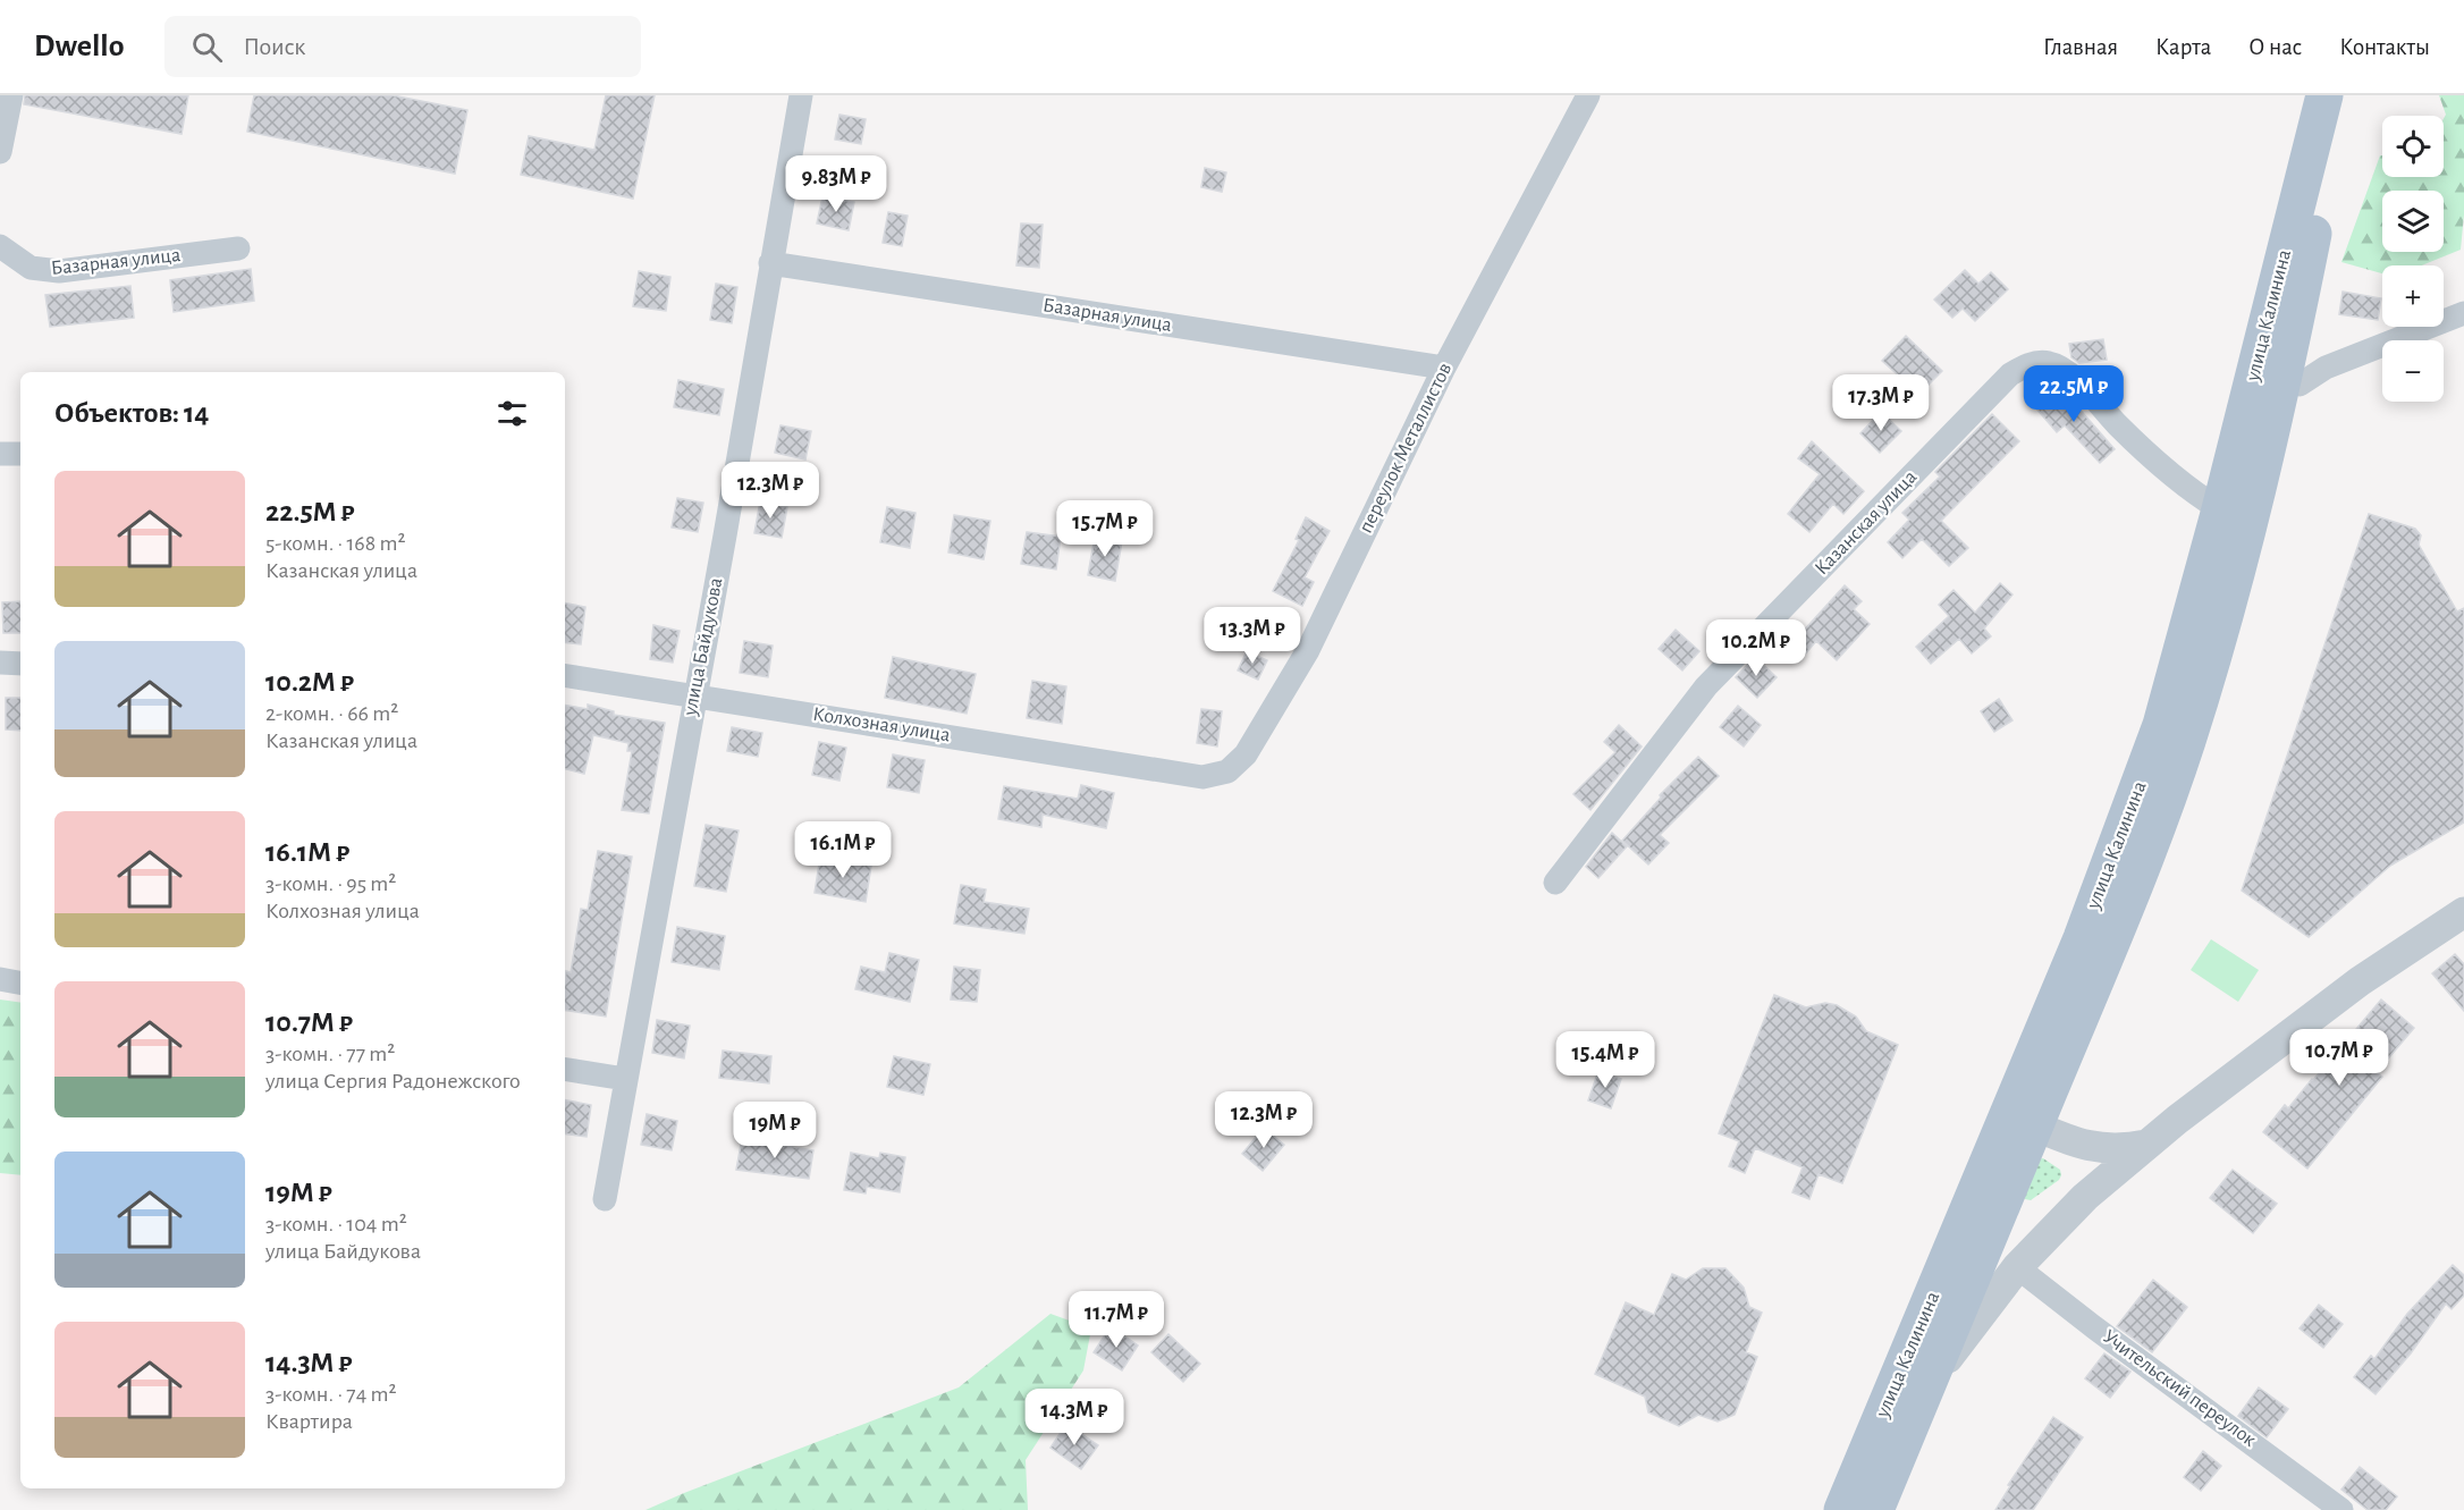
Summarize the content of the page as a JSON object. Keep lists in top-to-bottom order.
{
  "streets": {
    "main road": ["улица Калинина"],
    "street": [
      "Базарная улица",
      "переулок Металлистов",
      "Казанская улица",
      "улица Байдукова",
      "Колхозная улица",
      "Учительский переулок"
    ]
  },
  "crossings": [
    ["Базарная улица", "переулок Металлистов"],
    ["Базарная улица", "улица Байдукова"],
    ["улица Калинина", "Казанская улица"],
    ["переулок Металлистов", "Колхозная улица"],
    ["улица Байдукова", "Колхозная улица"]
  ],
  "page": {
    "header": "Dwello",
    "search": "Поиск",
    "nav": [
      "Главная",
      "Карта",
      "О нас",
      "Контакты"
    ],
    "map_buttons": ["+", "−"],
    "price": [
      "9.83M ₽",
      "22.5M ₽",
      "17.3M ₽",
      "12.3M ₽",
      "15.7M ₽",
      "13.3M ₽",
      "10.2M ₽",
      "16.1M ₽",
      "10.7M ₽",
      "15.4M ₽",
      "12.3M ₽",
      "19M ₽",
      "11.7M ₽",
      "14.3M ₽"
    ],
    "heading": "Объектов: 14",
    "list": [
      {
        "name": "22.5M ₽",
        "note": "5-комн. · 168 m² · Казанская улица"
      },
      {
        "name": "10.2M ₽",
        "note": "2-комн. · 66 m² · Казанская улица"
      },
      {
        "name": "16.1M ₽",
        "note": "3-комн. · 95 m² · Колхозная улица"
      },
      {
        "name": "10.7M ₽",
        "note": "3-комн. · 77 m² · улица Сергия Радонежского"
      },
      {
        "name": "19M ₽",
        "note": "3-комн. · 104 m² · улица Байдукова"
      },
      {
        "name": "14.3M ₽",
        "note": "3-комн. · 74 m² · Квартира"
      }
    ]
  }
}
